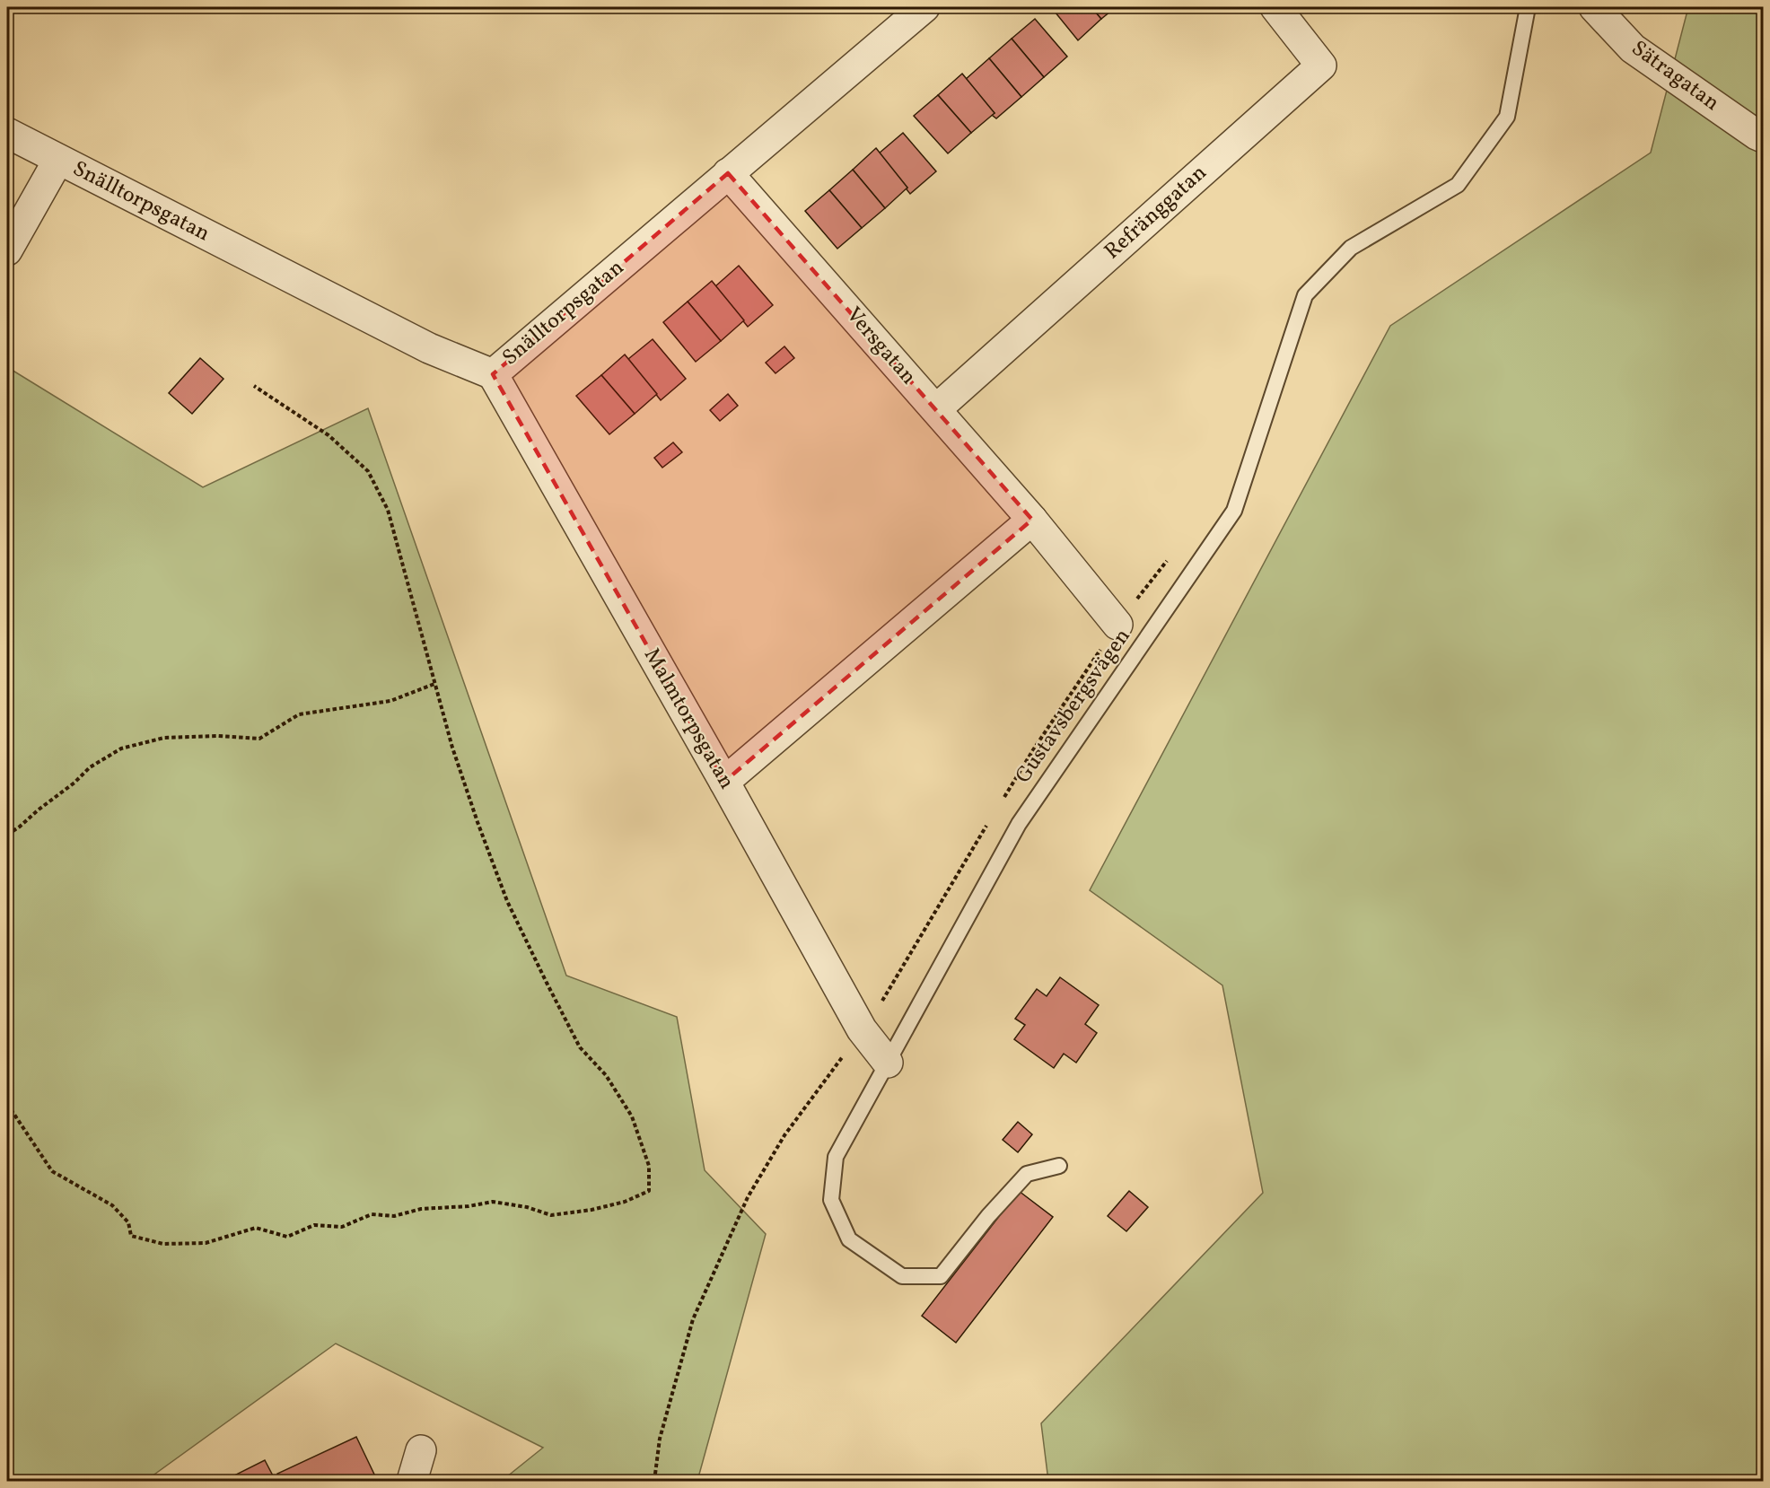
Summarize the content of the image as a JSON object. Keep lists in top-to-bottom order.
{
  "streets": {
    "street": [
      "Sätragatan",
      "Snälltorpsgatan",
      "Refränggatan",
      "Versgatan",
      "Malmtorpsgatan"
    ],
    "lane": ["Gustavsbergsvägen"]
  },
  "crossings": [
    ["Snälltorpsgatan", "Versgatan"],
    ["Snälltorpsgatan", "Malmtorpsgatan"],
    ["Refränggatan", "Versgatan"],
    ["Gustavsbergsvägen", "Malmtorpsgatan"]
  ]
}
